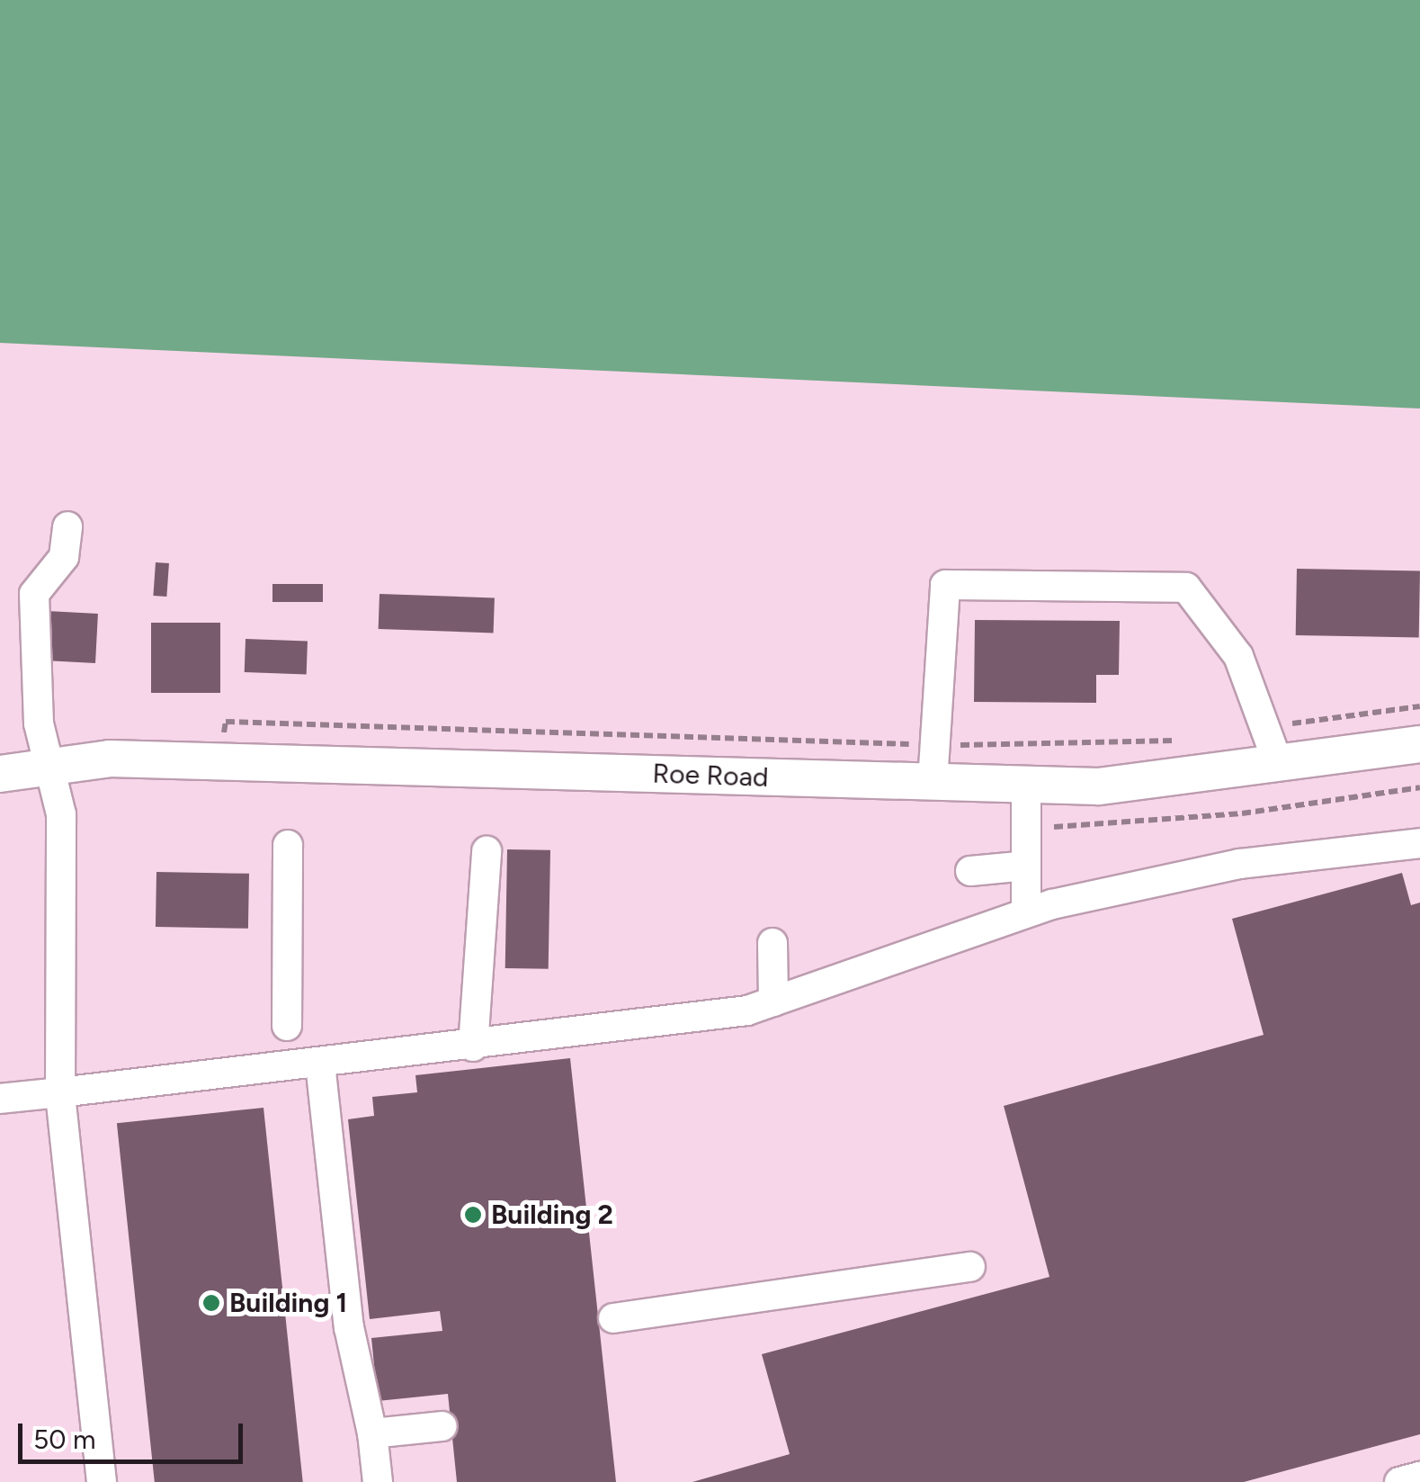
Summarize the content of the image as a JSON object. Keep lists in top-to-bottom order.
{
  "streets": {
    "main road": ["Roe Road"]
  },
  "places": ["Building 2", "Building 1"],
  "scale_bar": "50 m"
}
